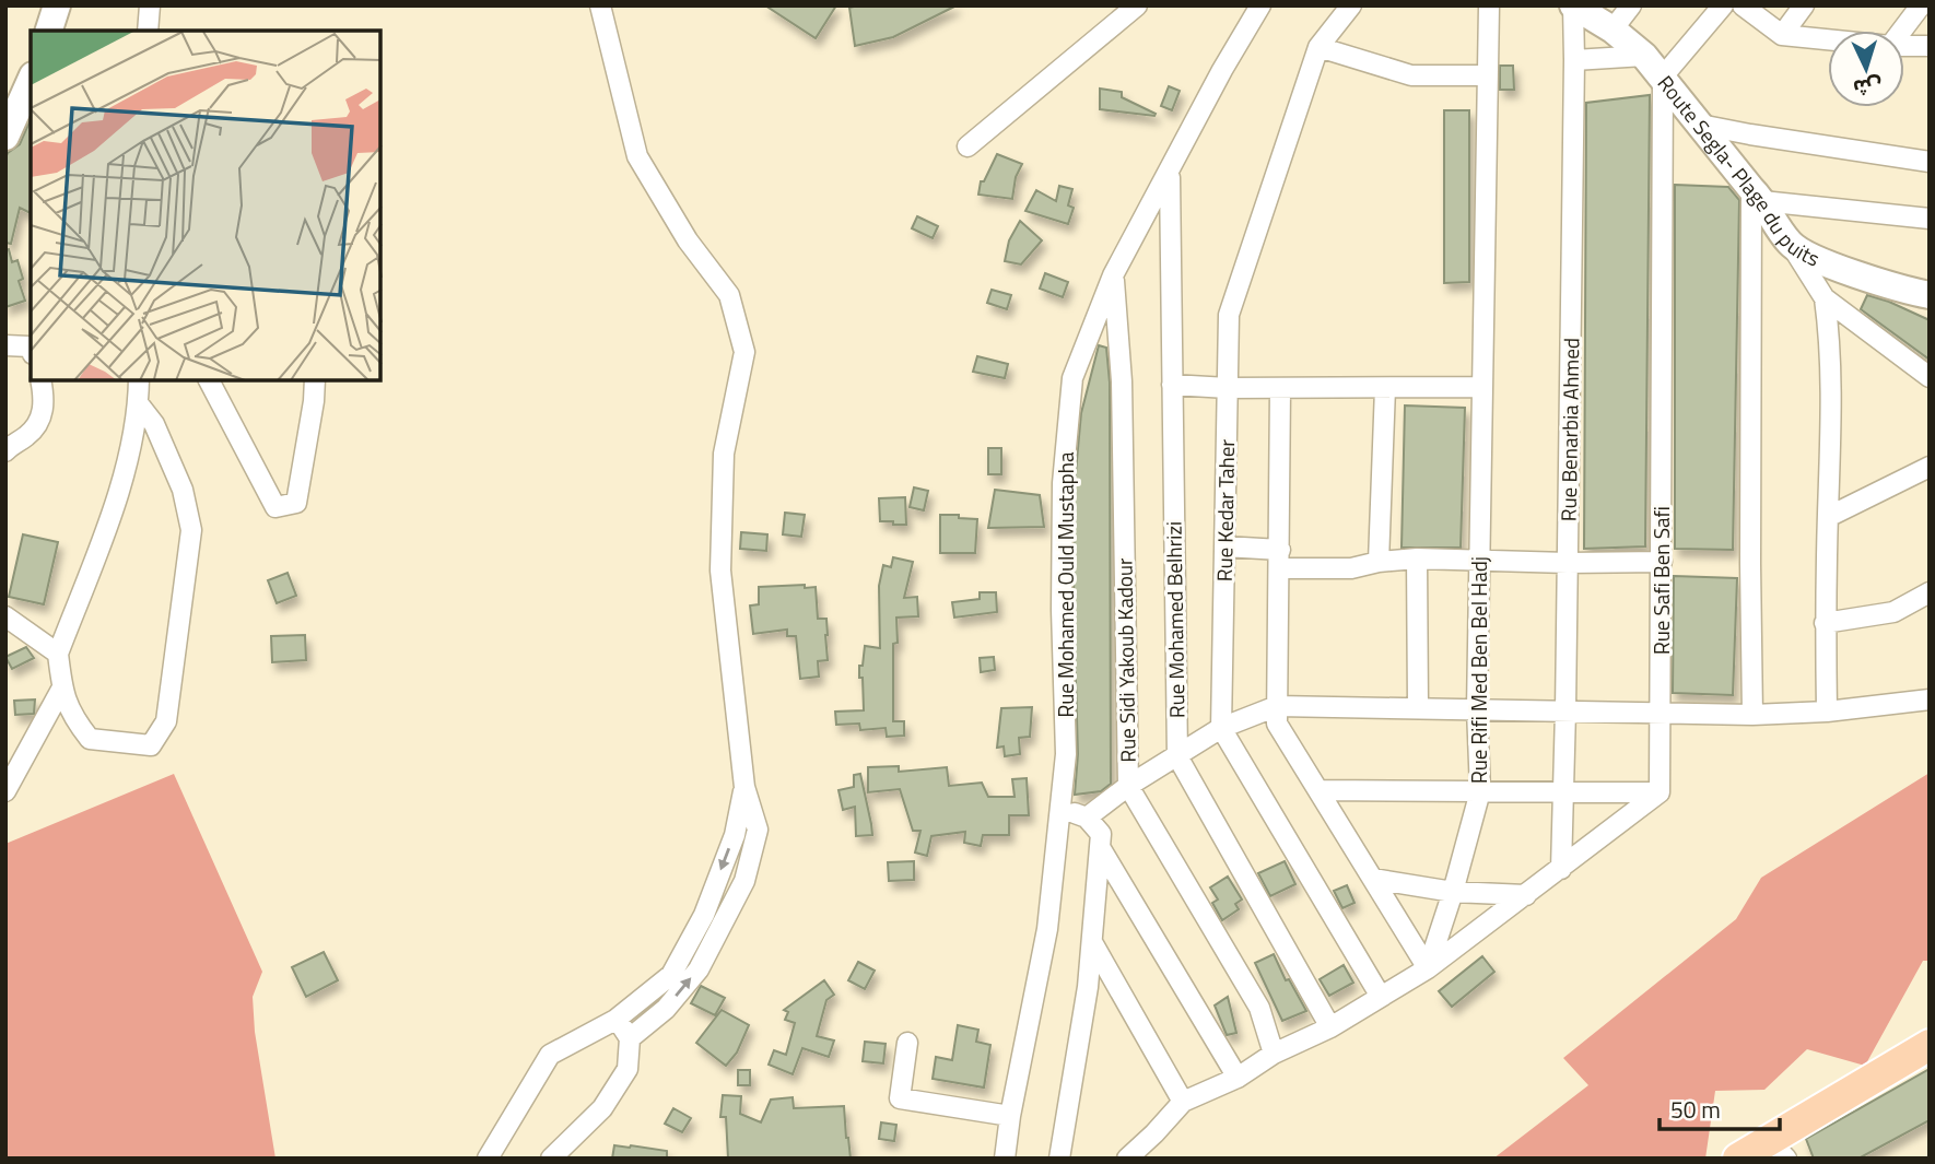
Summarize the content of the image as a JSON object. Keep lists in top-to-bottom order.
{
  "streets": {
    "street": [
      "Route Segla- Plage du puits",
      "Rue Benarbia Ahmed",
      "Rue Kedar Taher",
      "Rue Safi Ben Safi",
      "Rue Mohamed Ould Mustapha",
      "Rue Mohamed Belhrizi",
      "Rue Sidi Yakoub Kadour",
      "Rue Rifi Med Ben Bel Hadj"
    ]
  },
  "crossings": [
    ["Route Segla- Plage du puits", "Rue Benarbia Ahmed"],
    ["Route Segla- Plage du puits", "Rue Safi Ben Safi"],
    ["Rue Mohamed Ould Mustapha", "Rue Mohamed Belhrizi"],
    ["Rue Mohamed Ould Mustapha", "Rue Sidi Yakoub Kadour"]
  ],
  "scale_bar": "50 m",
  "north": "bottom"
}
